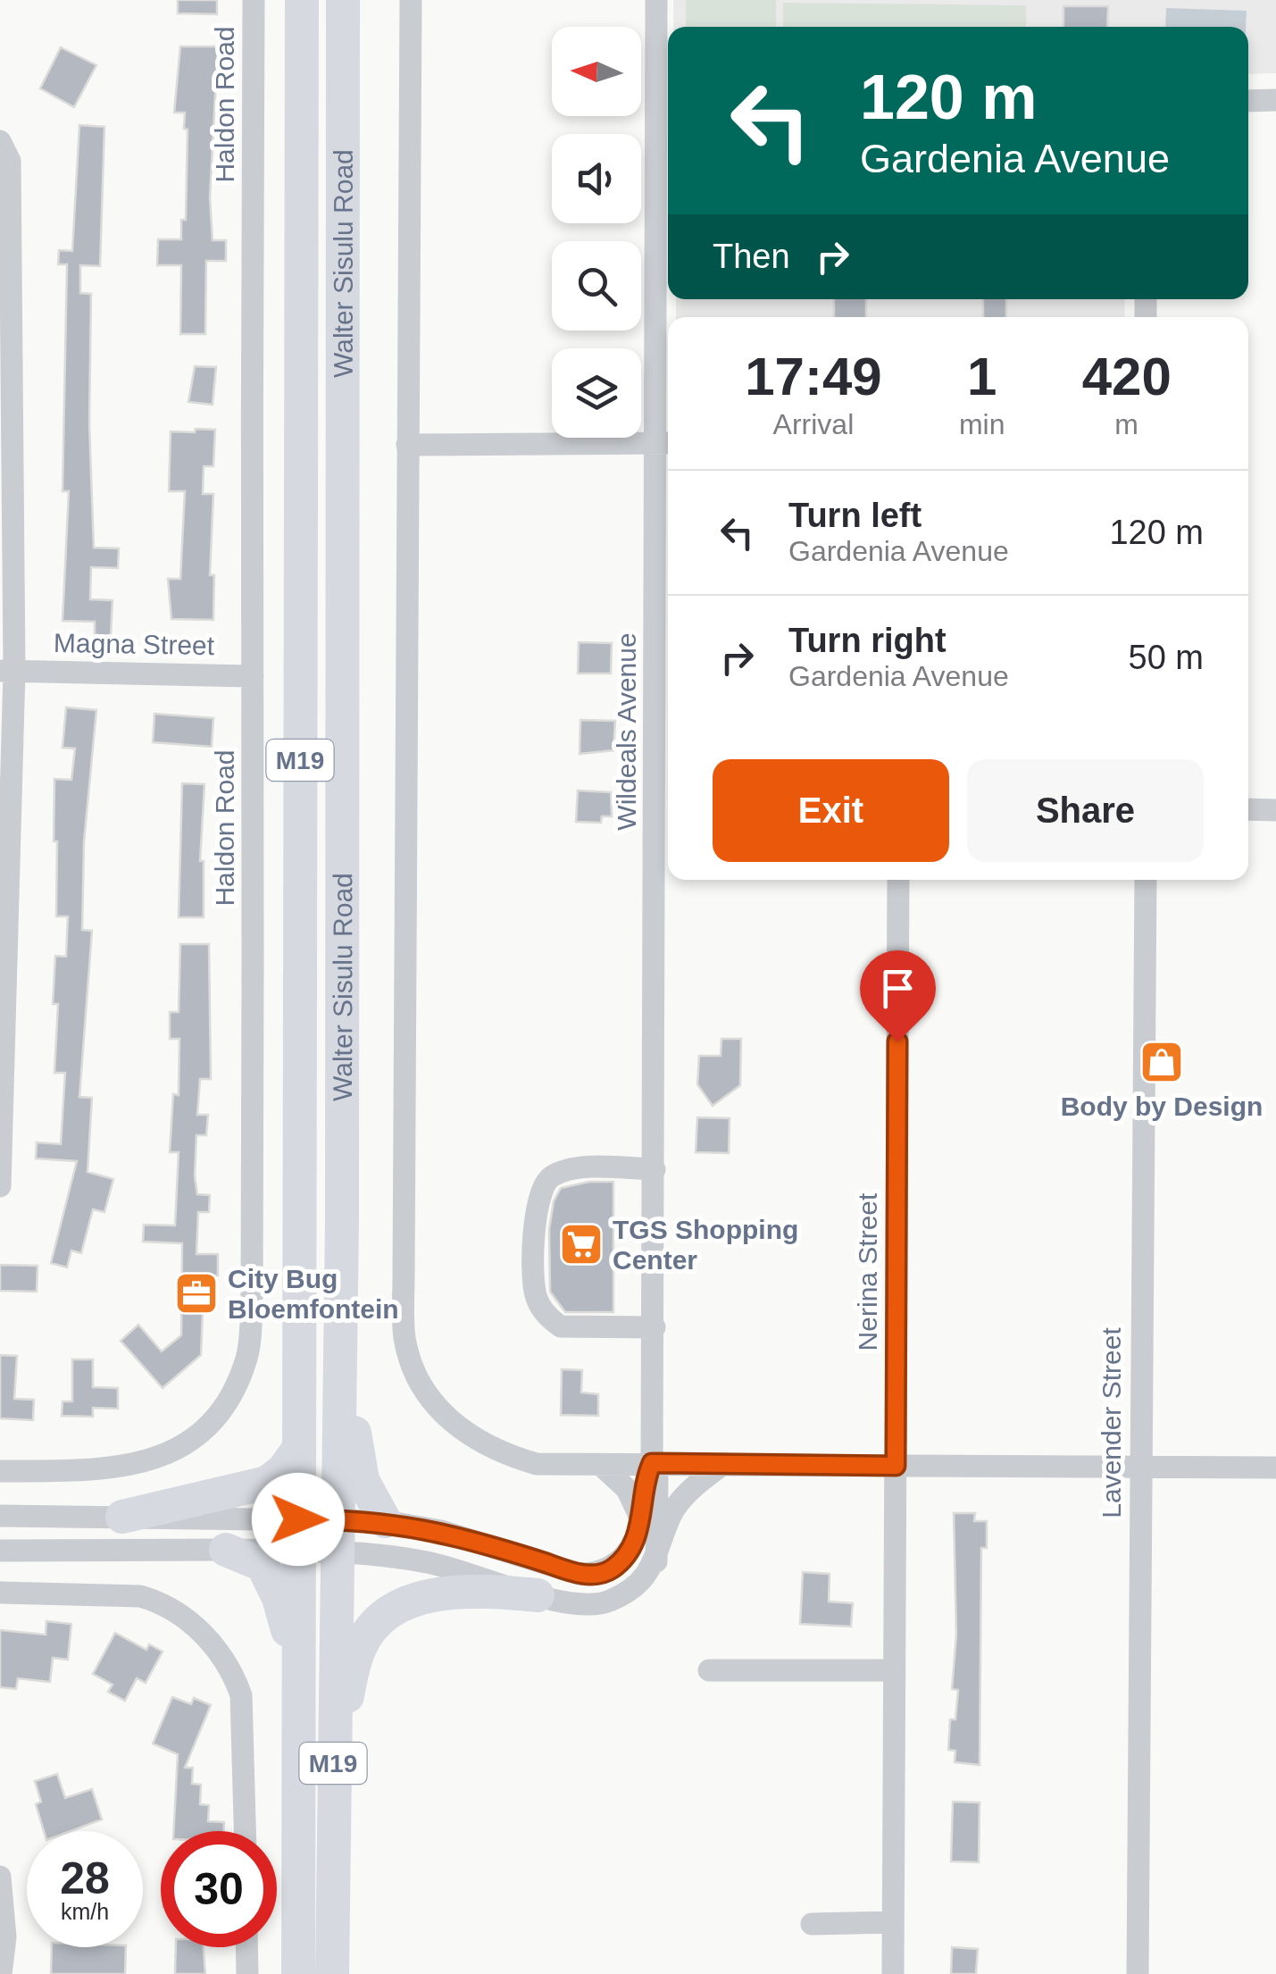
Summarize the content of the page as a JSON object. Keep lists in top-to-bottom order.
{
  "streets": {
    "highway": ["Walter Sisulu Road", "M19"],
    "street": [
      "Haldon Road",
      "Magna Street",
      "Wildeals Avenue",
      "Nerina Street",
      "Lavender Street"
    ]
  },
  "crossings": [
    ["Haldon Road", "Magna Street"]
  ],
  "places": {
    "shop": ["Body by Design"],
    "supermarket": ["TGS Shopping Center"],
    "office": ["City Bug Bloemfontein"]
  },
  "north": "left",
  "page": {
    "turn": ["120 m", "Gardenia Avenue"],
    "then": "Then",
    "eta": [
      "17:49",
      "Arrival",
      "1",
      "min",
      "420",
      "m"
    ],
    "list": [
      {
        "name": "Turn left",
        "note": "Gardenia Avenue",
        "value": "120 m"
      },
      {
        "name": "Turn right",
        "note": "Gardenia Avenue",
        "value": "50 m"
      }
    ],
    "buttons": ["Exit", "Share"],
    "speed": "28 km/h",
    "limit": "30"
  }
}
